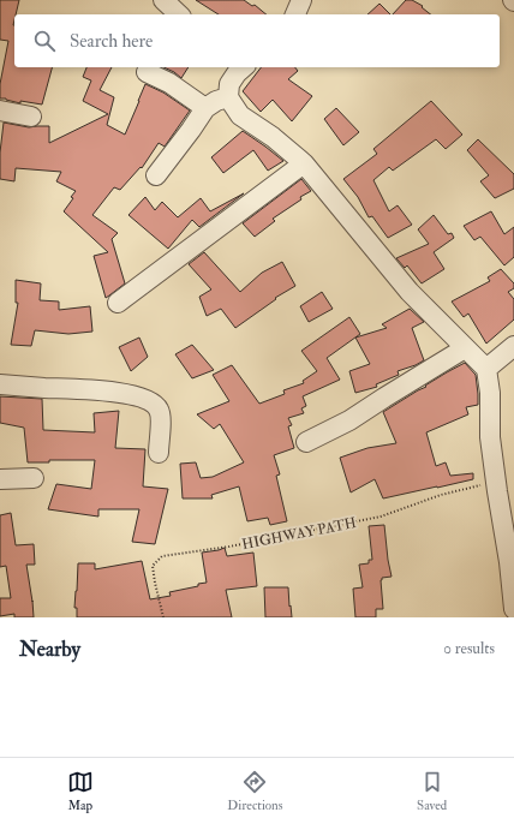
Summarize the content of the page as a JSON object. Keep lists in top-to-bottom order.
{
  "streets": {
    "path": ["HIGHWAY PATH"]
  },
  "page": {
    "search": "Search here",
    "heading": ["Nearby", "0 results"],
    "nav": ["Map", "Directions", "Saved"]
  }
}
